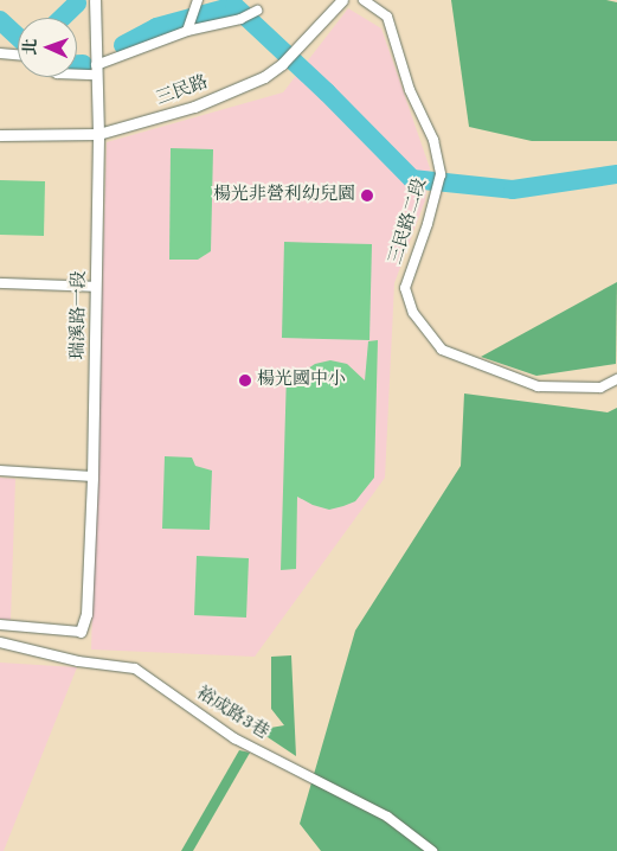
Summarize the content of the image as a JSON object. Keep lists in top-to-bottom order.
{
  "streets": {
    "street": [
      "三民路",
      "三民路二段",
      "瑞溪路一段",
      "裕成路3巷"
    ]
  },
  "crossings": [
    ["三民路", "瑞溪路一段"]
  ],
  "places": ["楊光非營利幼兒園", "楊光國中小"],
  "north": "left"
}
